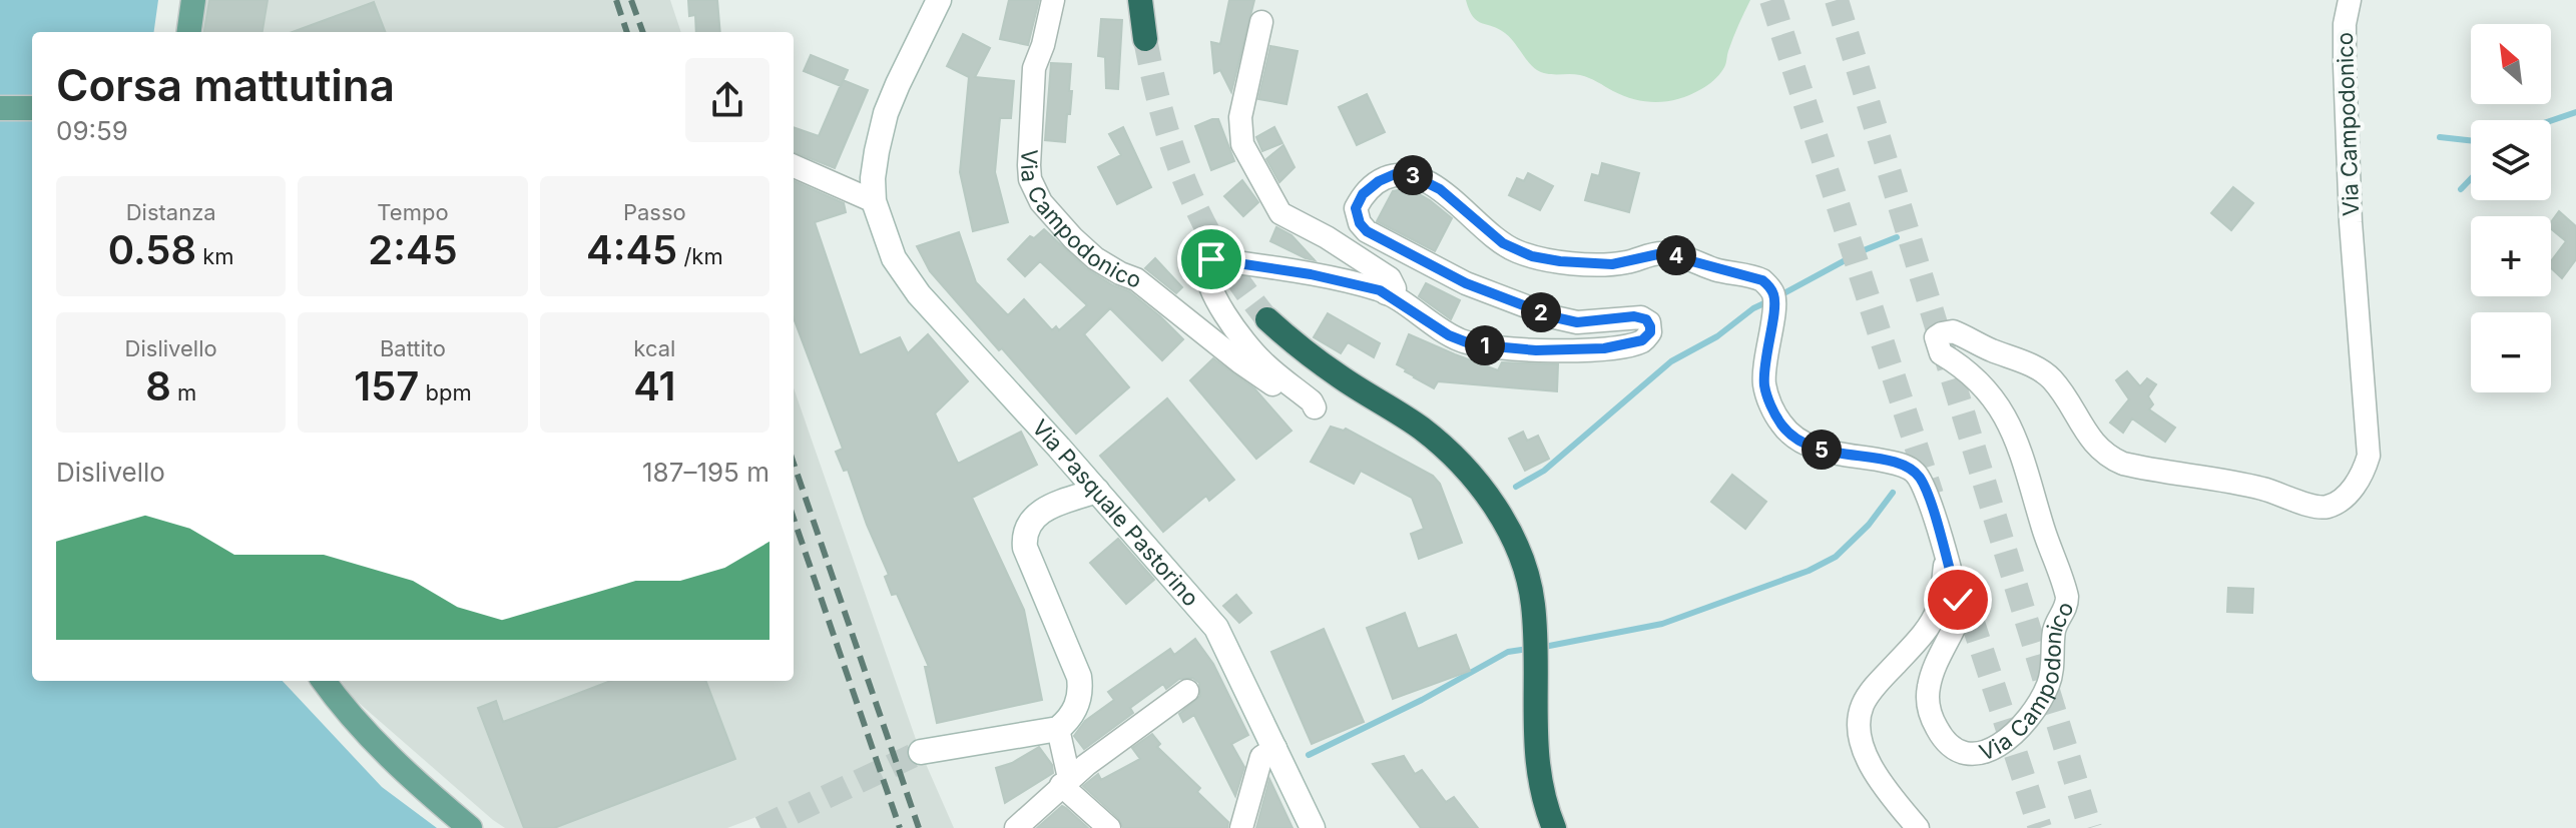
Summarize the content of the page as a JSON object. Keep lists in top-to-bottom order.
{
  "streets": {
    "main road": ["Via Pasquale Pastorino"],
    "street": ["Via Campodonico"]
  },
  "north": "top left",
  "page": {
    "map_buttons": ["+", "−"],
    "heading": ["Corsa mattutina", "09:59"],
    "pins": [
      "3",
      "4",
      "2",
      "1",
      "5"
    ],
    "stats": [
      ["Distanza", "0.58 km"],
      ["Tempo", "2:45"],
      ["Passo", "4:45 /km"],
      ["Dislivello", "8 m"],
      ["Battito", "157 bpm"],
      ["kcal", "41"]
    ],
    "chart": ["Dislivello", "187–195 m"]
  }
}
